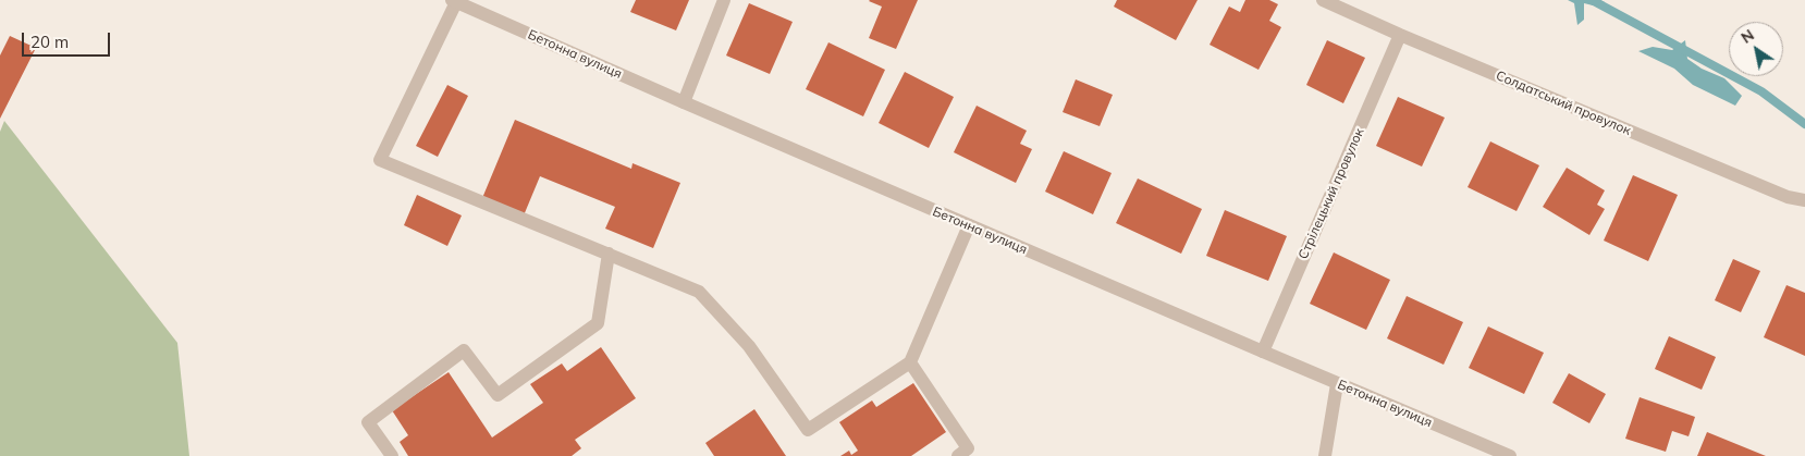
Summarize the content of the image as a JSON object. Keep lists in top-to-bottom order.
{
  "streets": {
    "street": ["Бетонна вулиця", "Солдатський провулок", "Стрілецький провулок"]
  },
  "crossings": [
    ["Бетонна вулиця", "Стрілецький провулок"],
    ["Солдатський провулок", "Стрілецький провулок"]
  ],
  "scale_bar": "20 m",
  "north": "top left"
}
